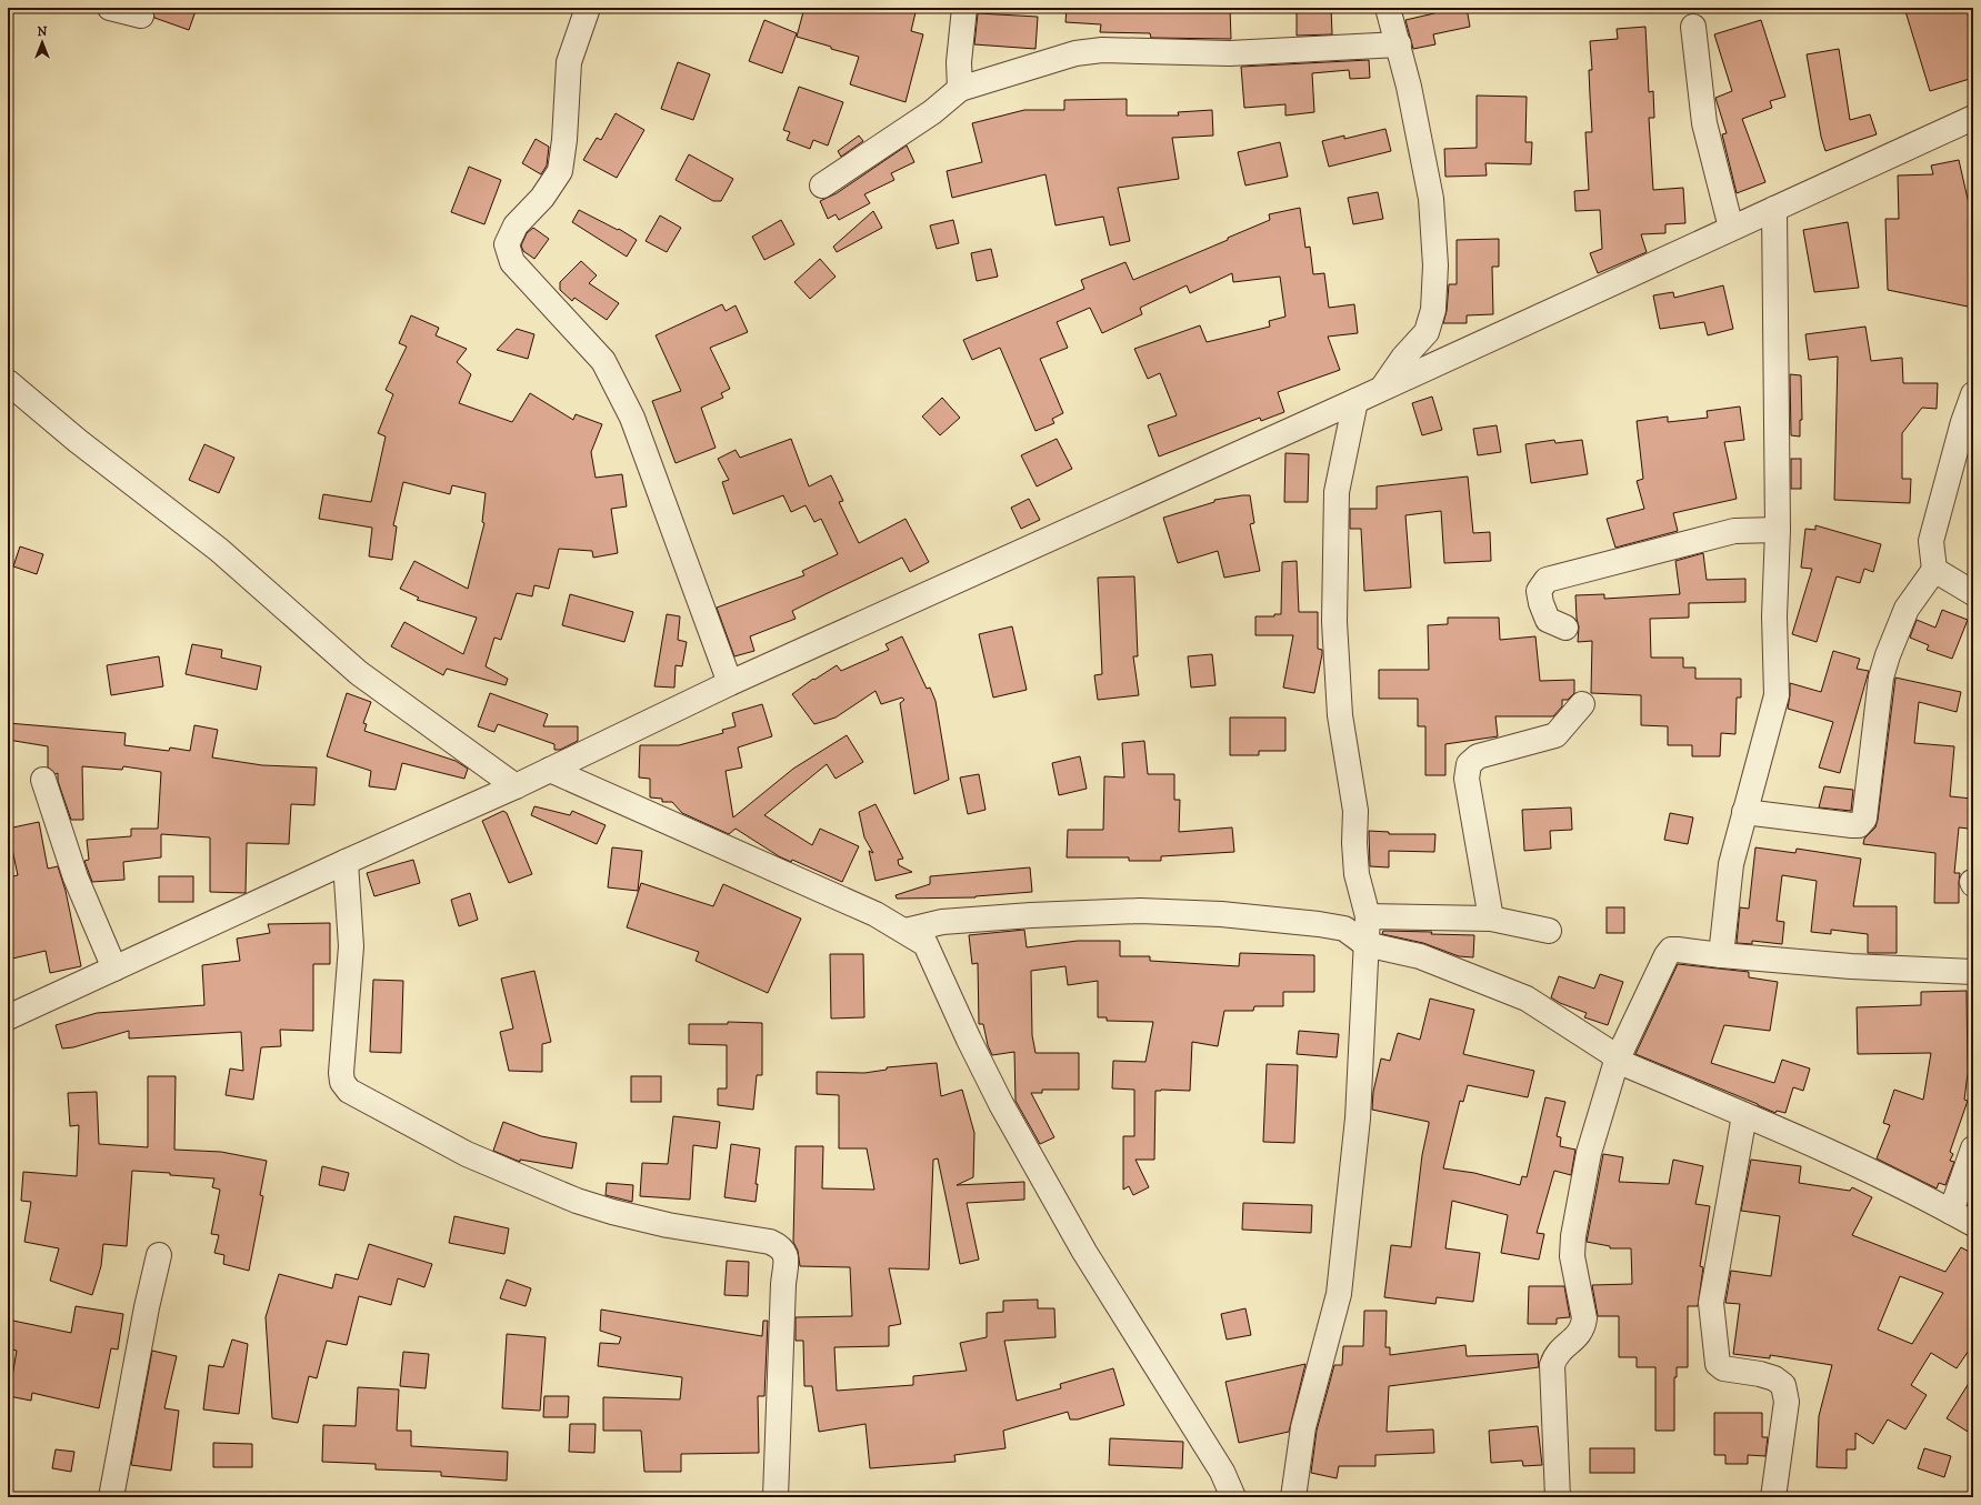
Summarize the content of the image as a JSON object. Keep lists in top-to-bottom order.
{
  "north": "top"
}
